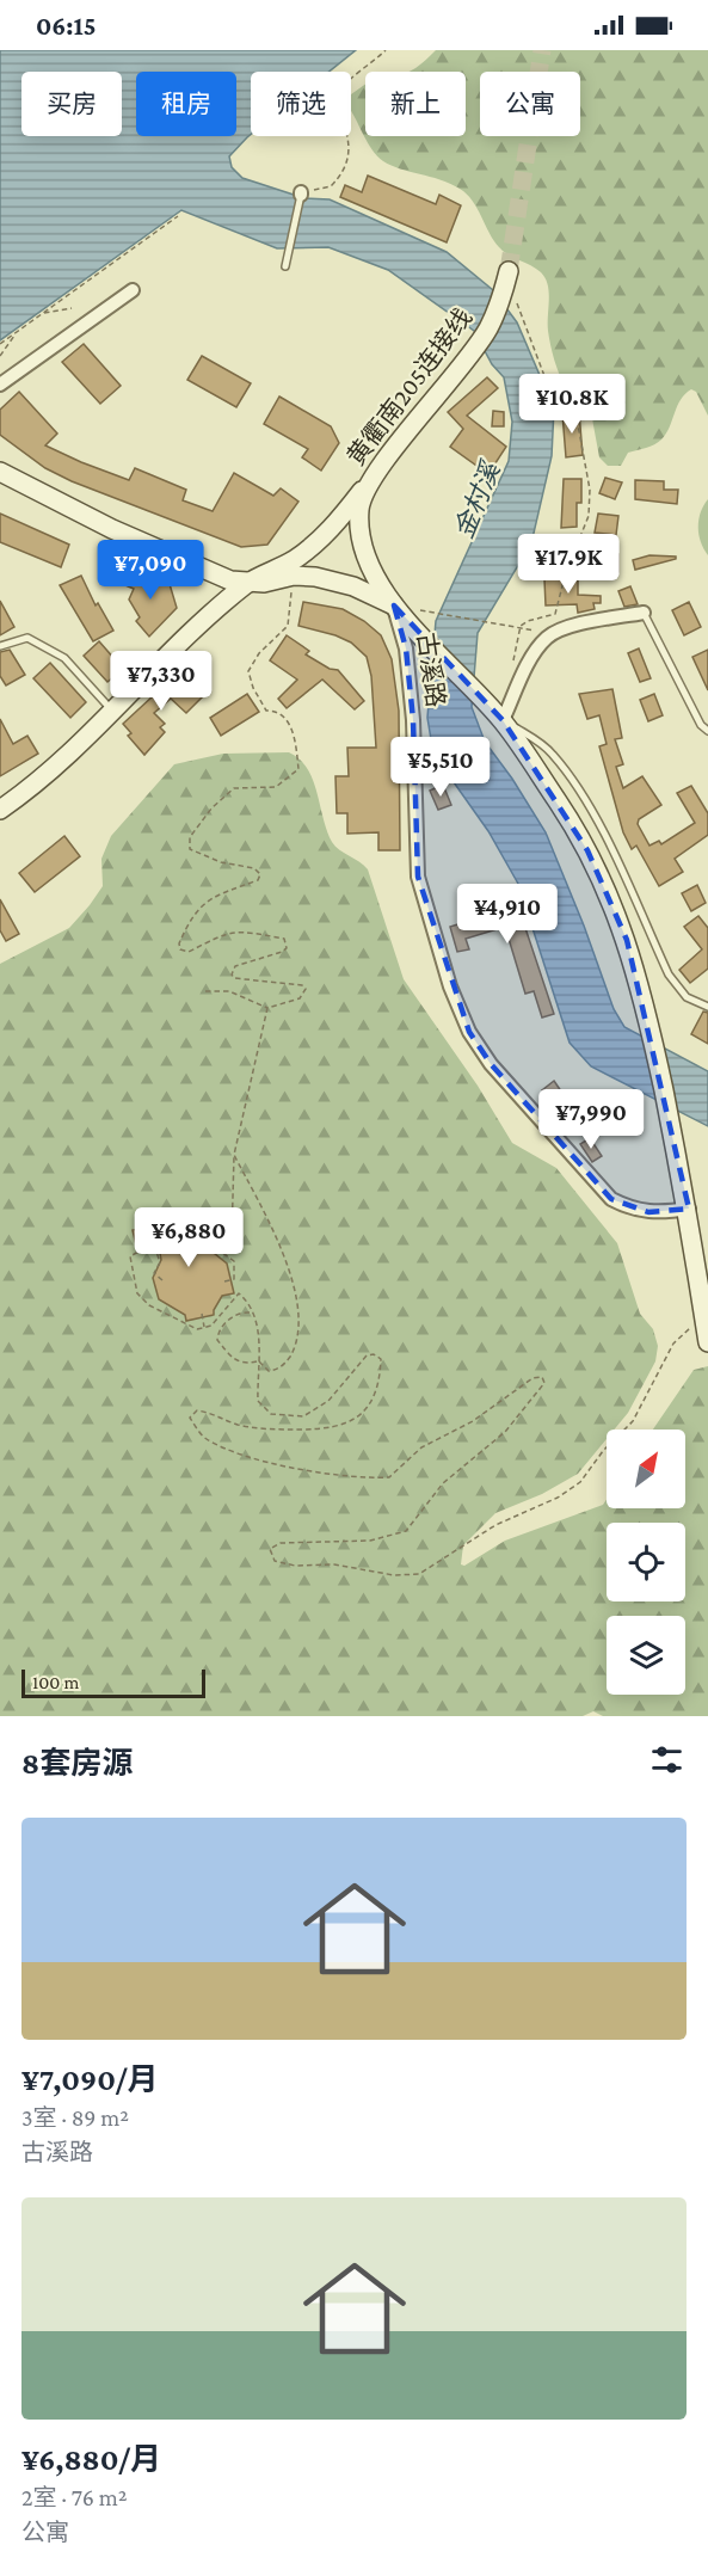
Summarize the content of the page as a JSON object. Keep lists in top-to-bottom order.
{
  "streets": {
    "main road": ["黄衢南205连接线", "古溪路"]
  },
  "crossings": [
    ["黄衢南205连接线", "古溪路"]
  ],
  "water": ["金村溪"],
  "scale_bar": "100 m",
  "north": "top right",
  "page": {
    "status": "06:15",
    "chip": [
      "买房",
      "租房",
      "筛选",
      "新上",
      "公寓"
    ],
    "price": [
      "¥10.8K",
      "¥17.9K",
      "¥7,090",
      "¥7,330",
      "¥5,510",
      "¥4,910",
      "¥7,990",
      "¥6,880"
    ],
    "scale": "100 m",
    "heading": "8套房源",
    "list": [
      {
        "name": "¥7,090/月",
        "note": "3室 · 89 m² · 古溪路"
      },
      {
        "name": "¥6,880/月",
        "note": "2室 · 76 m² · 公寓"
      }
    ]
  }
}
